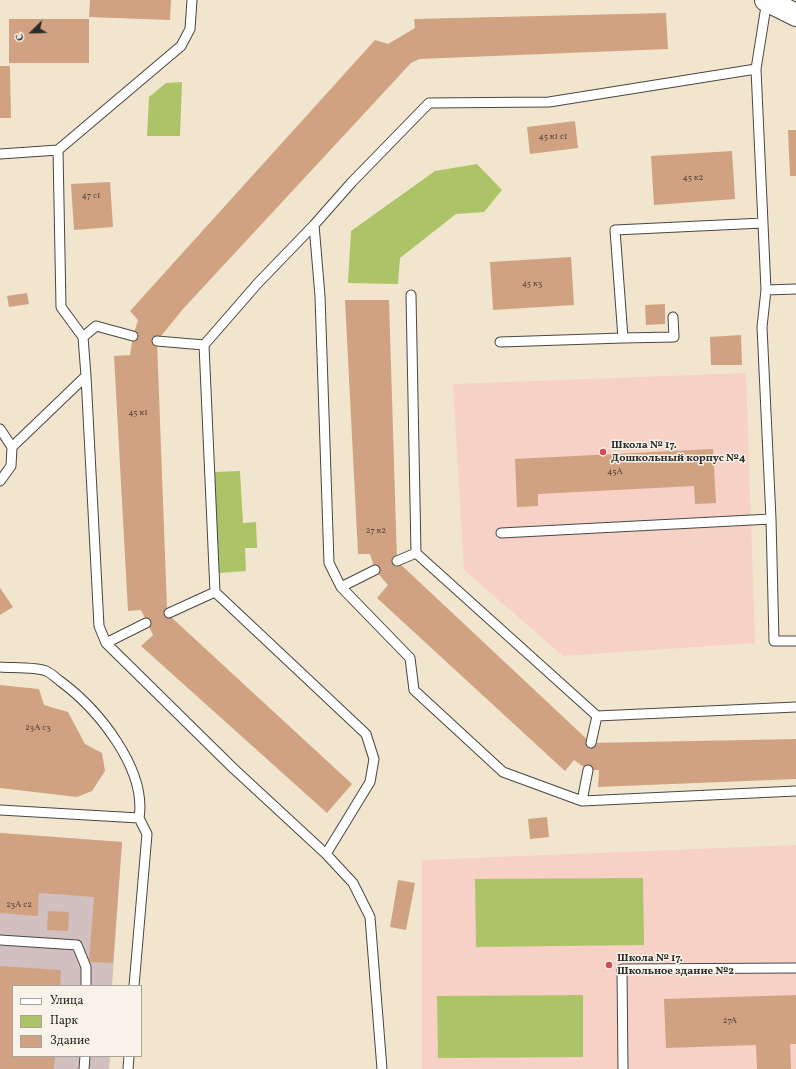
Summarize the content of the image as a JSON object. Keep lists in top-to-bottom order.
{
  "places": ["Школа № 17. Дошкольный корпус №4", "Школа № 17. Школьное здание №2"],
  "house_numbers": [
    "45 к1 с1",
    "45 к2",
    "47 с1",
    "45 к3",
    "45 к1",
    "45А",
    "27 к2",
    "23А с3",
    "23А с2",
    "27А"
  ],
  "legend": ["Улица", "Парк", "Здание"],
  "north": "bottom left"
}
